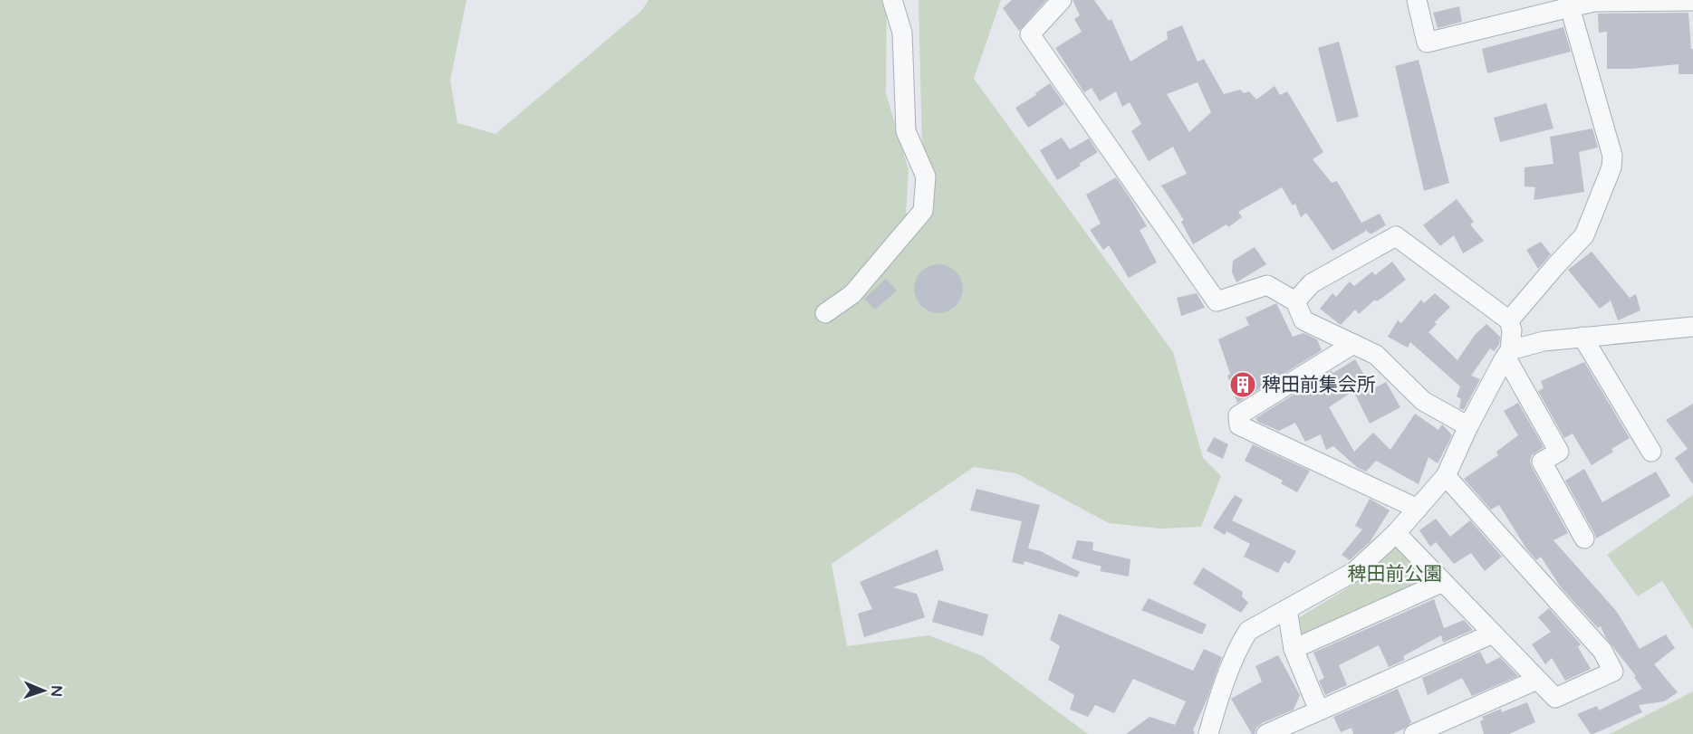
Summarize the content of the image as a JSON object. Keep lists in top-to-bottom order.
{
  "parks": ["稗田前公園"],
  "places": {
    "building": ["稗田前集会所"]
  },
  "north": "right"
}
